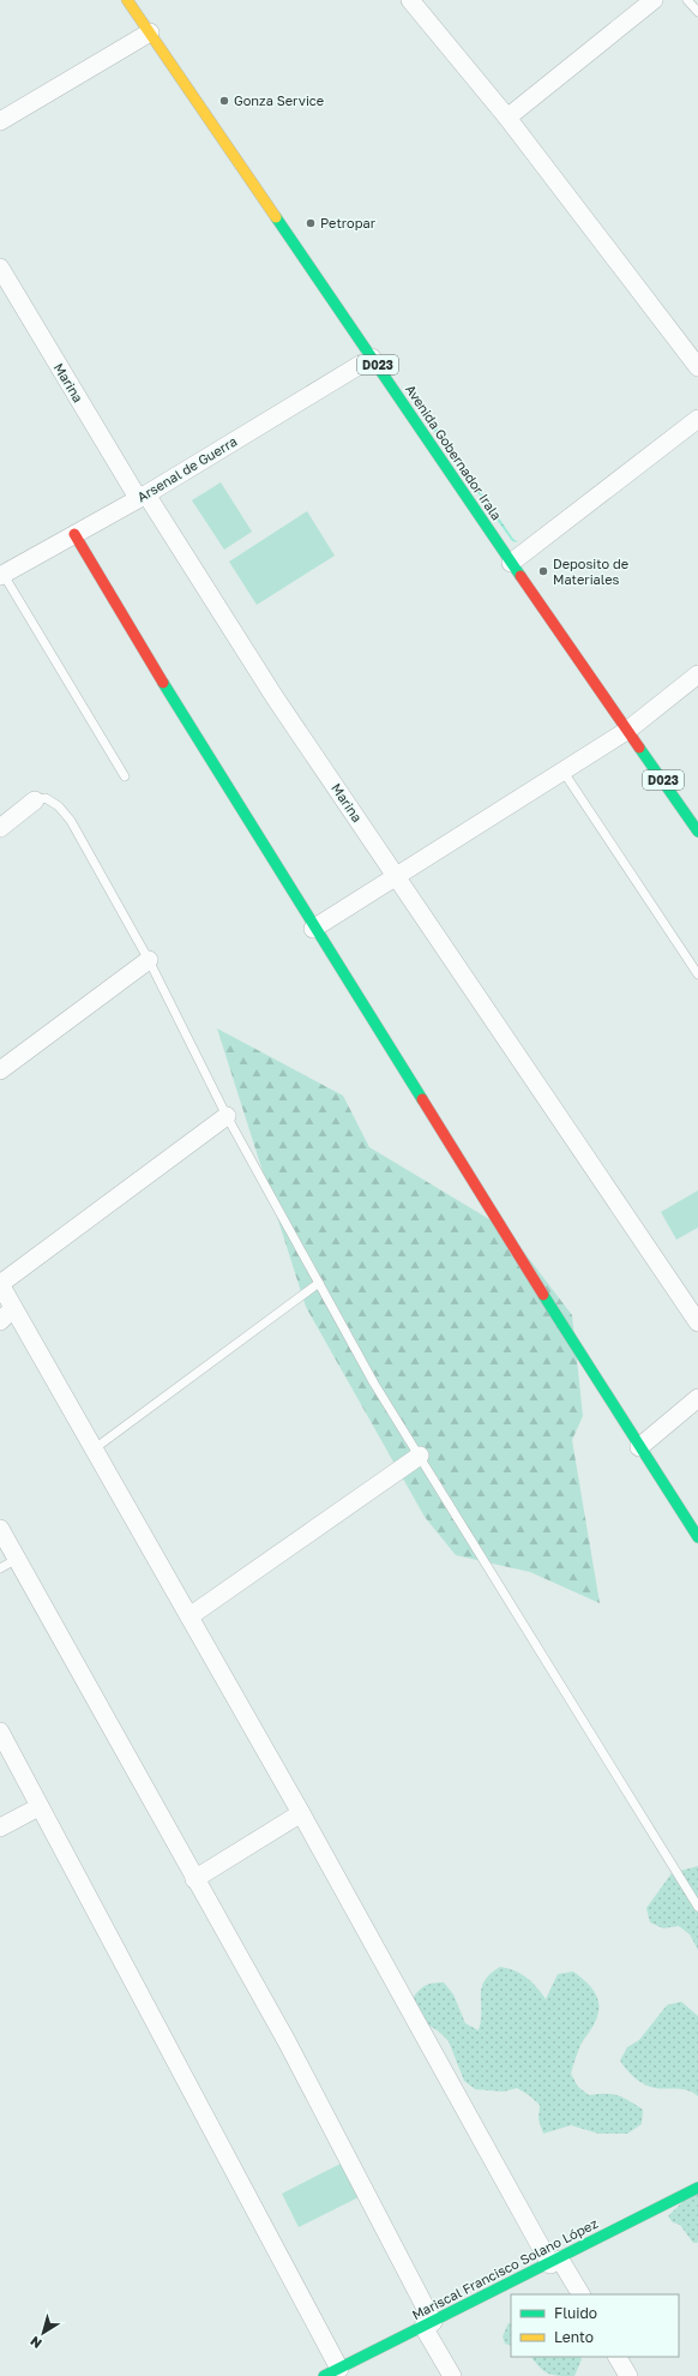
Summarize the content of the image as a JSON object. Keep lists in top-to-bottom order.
{
  "streets": {
    "main road": ["D023", "Avenida Gobernador Irala", "Mariscal Francisco Solano López"],
    "street": ["Marina", "Arsenal de Guerra"]
  },
  "crossings": [
    ["D023", "Avenida Gobernador Irala"],
    ["Marina", "Arsenal de Guerra"],
    ["Avenida Gobernador Irala", "Arsenal de Guerra"]
  ],
  "places": ["Gonza Service", "Petropar", "Deposito de Materiales"],
  "legend": ["Fluido", "Lento"],
  "north": "bottom left"
}
